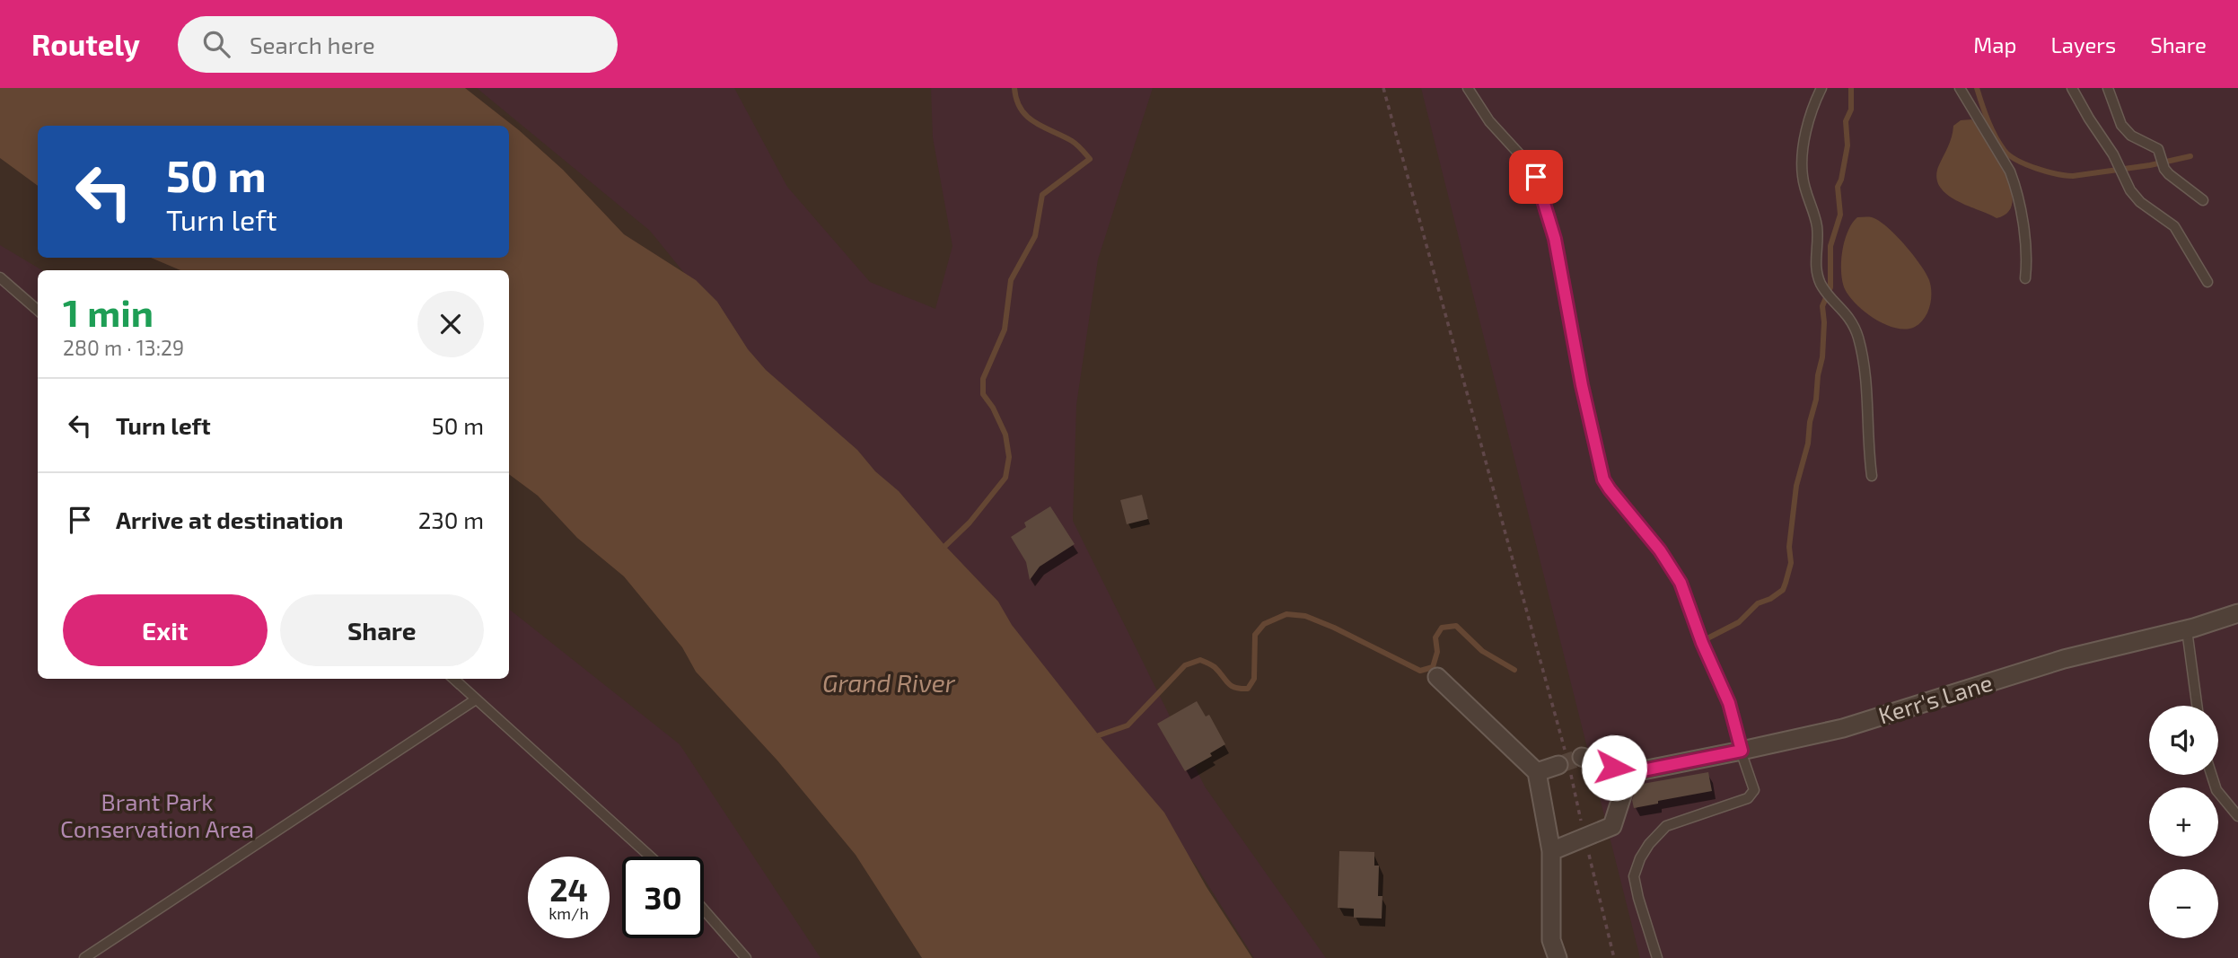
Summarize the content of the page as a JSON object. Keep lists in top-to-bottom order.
{
  "streets": {
    "street": ["Kerr's Lane"]
  },
  "water": ["Grand River"],
  "parks": ["Brant Park Conservation Area"],
  "page": {
    "header": "Routely",
    "search": "Search here",
    "nav": ["Map", "Layers", "Share"],
    "turn": ["50 m", "Turn left"],
    "heading": ["1 min", "280 m · 13:29"],
    "list": [
      {
        "name": "Turn left",
        "value": "50 m"
      },
      {
        "name": "Arrive at destination",
        "value": "230 m"
      }
    ],
    "buttons": ["Exit", "Share"],
    "map_buttons": ["+", "−"],
    "speed": "24 km/h",
    "limit": "30"
  }
}
